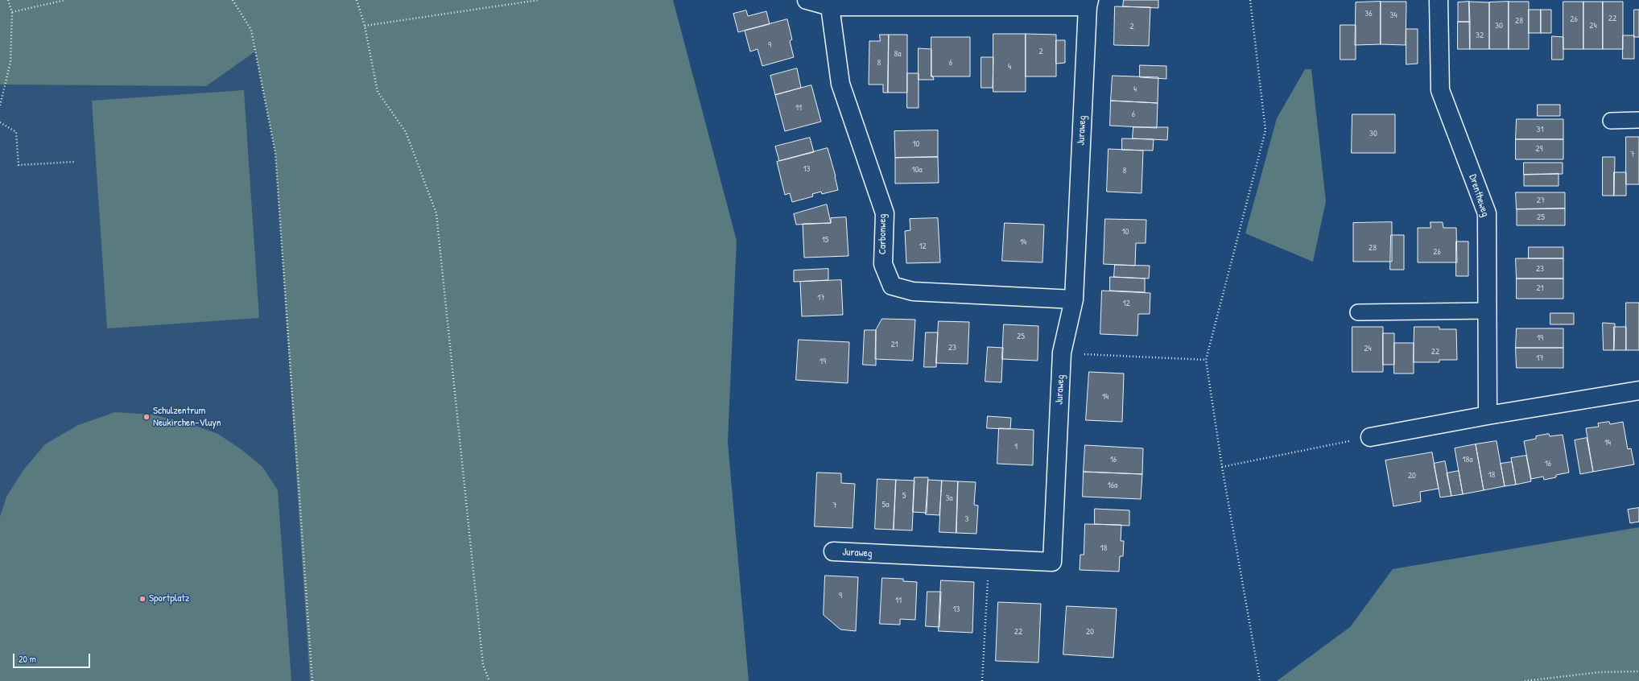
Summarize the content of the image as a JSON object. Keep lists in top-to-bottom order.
{
  "streets": {
    "street": ["Juraweg", "Drentheweg", "Carbonweg"]
  },
  "crossings": [
    ["Juraweg", "Carbonweg"]
  ],
  "places": ["Schulzentrum Neukirchen-Vluyn", "Sportplatz"],
  "house_numbers": [
    "36",
    "34",
    "22",
    "26",
    "28",
    "30",
    "24",
    "2",
    "32",
    "9",
    "2",
    "8a",
    "8",
    "6",
    "4",
    "4",
    "11",
    "6",
    "31",
    "30",
    "10",
    "29",
    "7",
    "13",
    "10a",
    "8",
    "27",
    "25",
    "10",
    "15",
    "14",
    "12",
    "28",
    "26",
    "23",
    "21",
    "17",
    "12",
    "25",
    "19",
    "21",
    "23",
    "24",
    "22",
    "17",
    "19",
    "14",
    "14",
    "1",
    "16",
    "18a",
    "16",
    "18",
    "20",
    "16a",
    "5",
    "3a",
    "5a",
    "7",
    "3",
    "18",
    "9",
    "11",
    "13",
    "22",
    "20"
  ],
  "scale_bar": "20 m"
}
